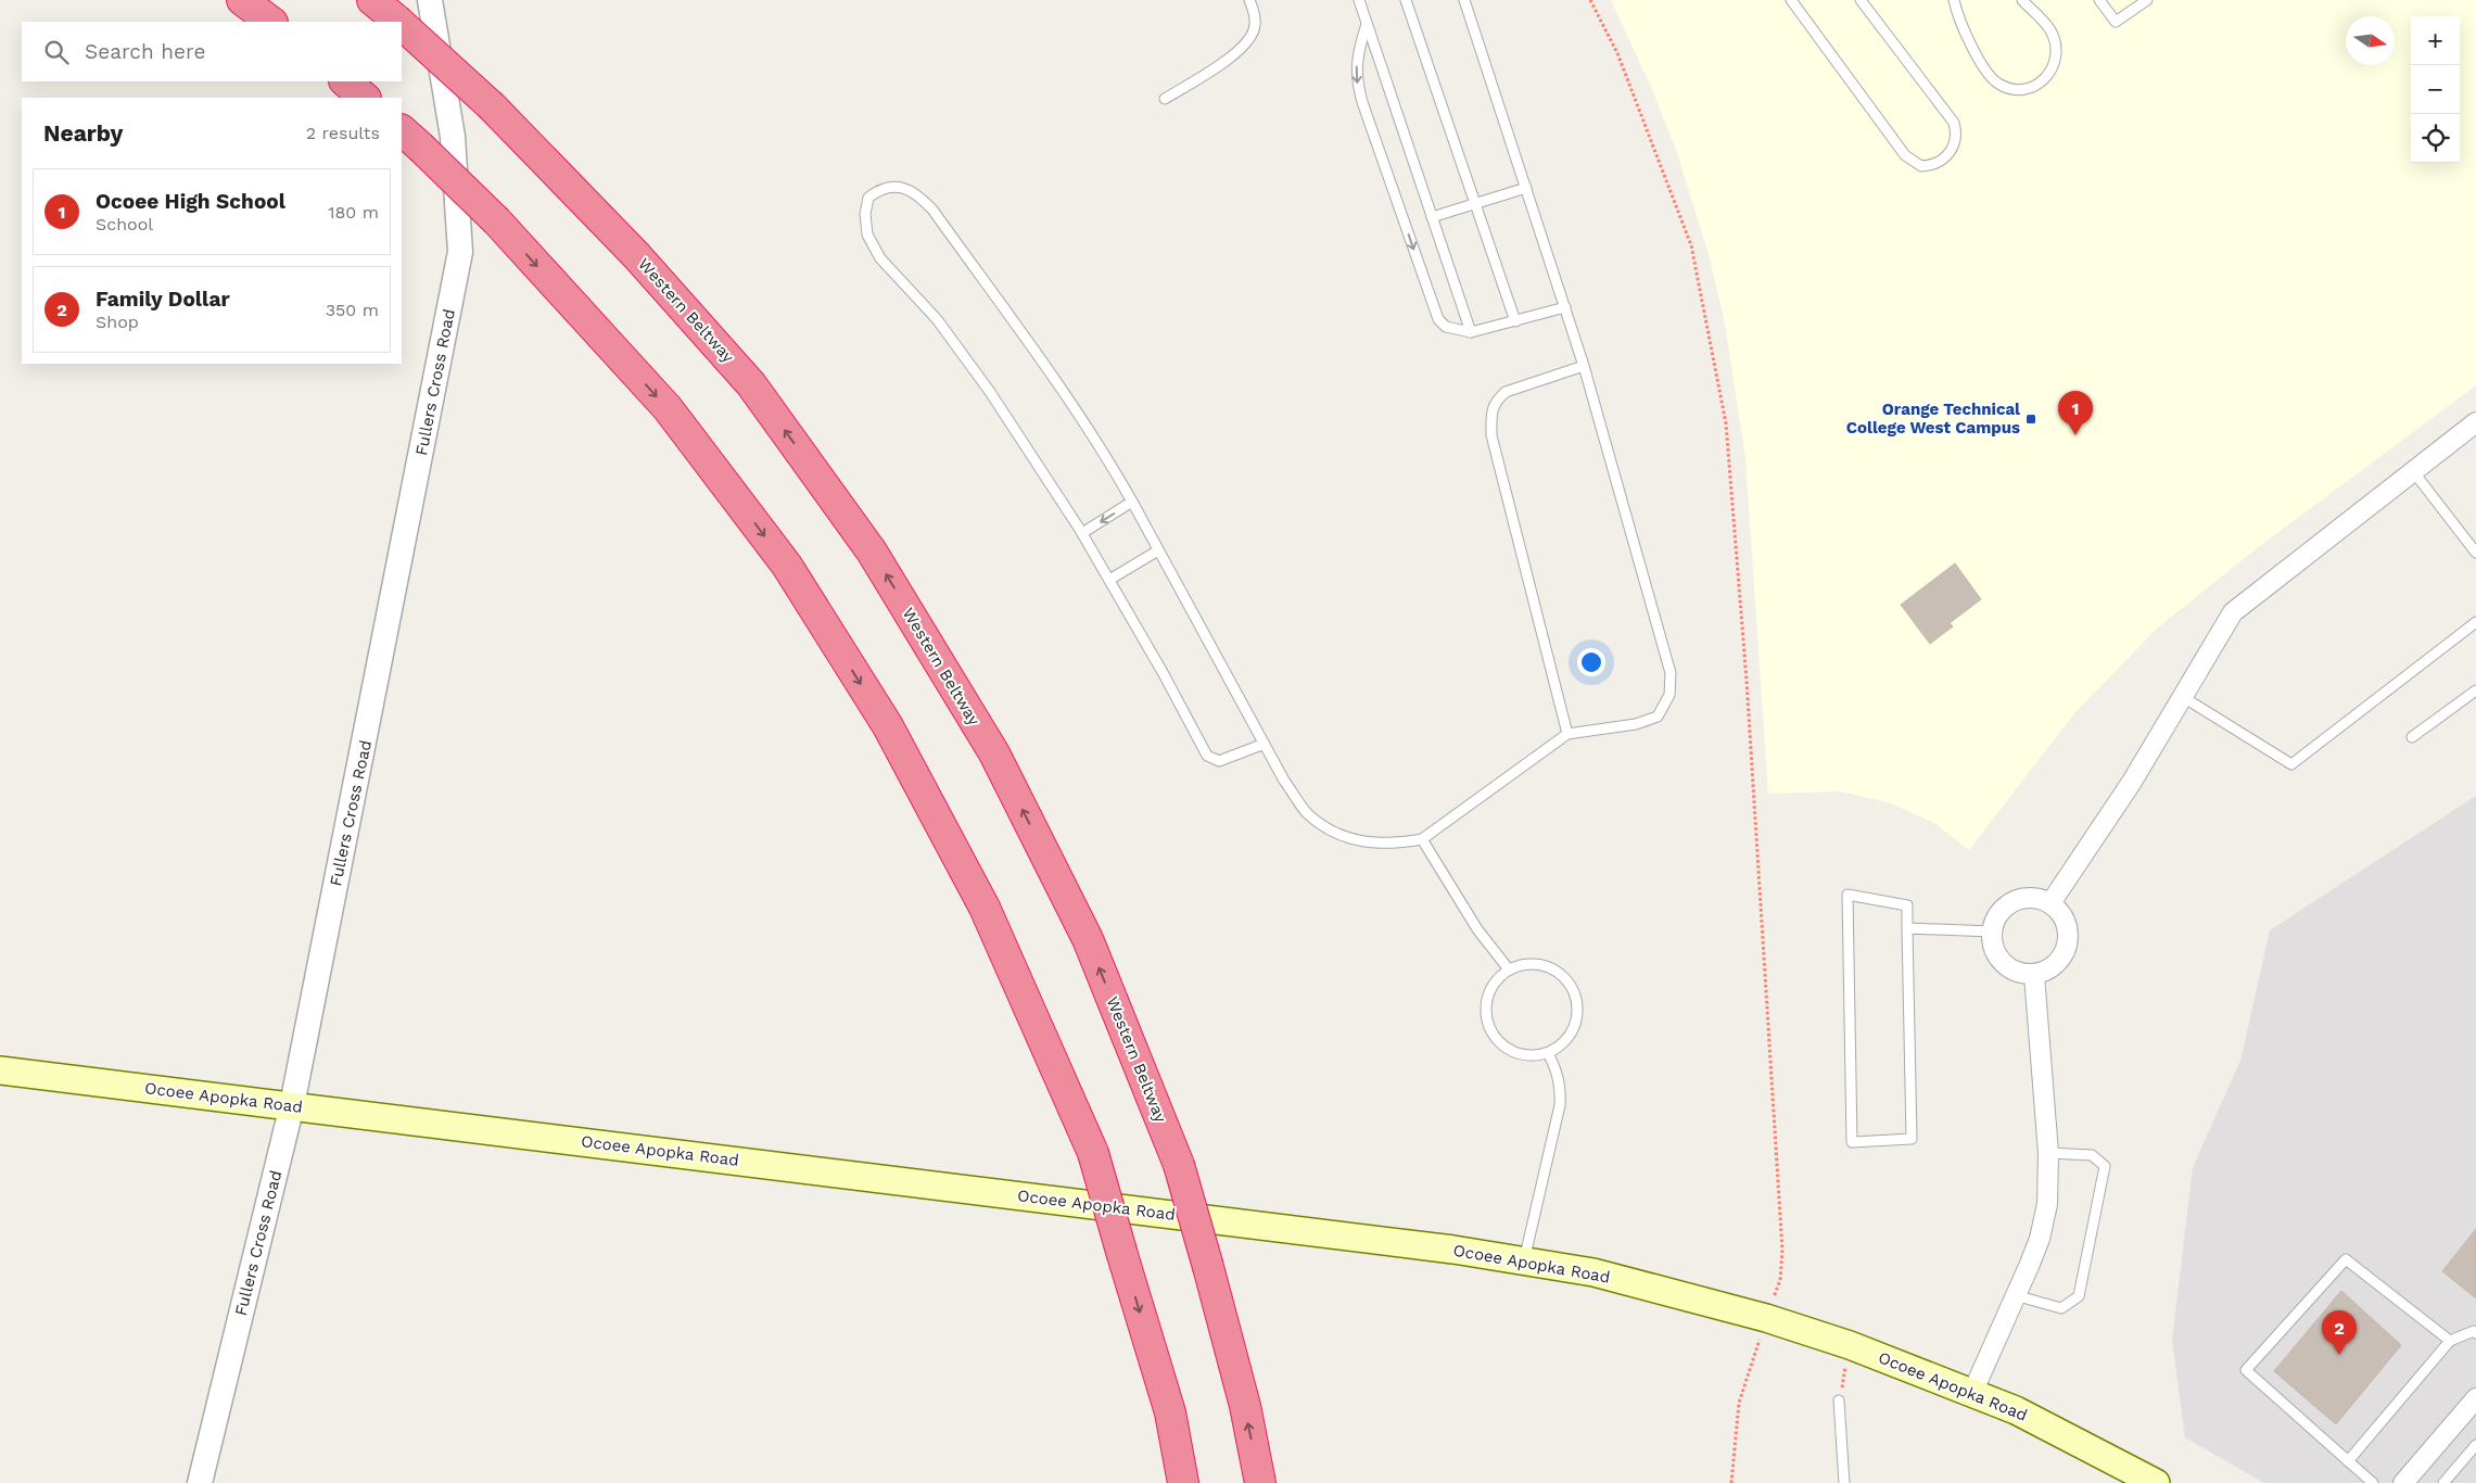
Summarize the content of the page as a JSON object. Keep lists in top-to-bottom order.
{
  "streets": {
    "highway": ["Western Beltway"],
    "main road": ["Ocoee Apopka Road"],
    "street": ["Fullers Cross Road"]
  },
  "crossings": [
    ["Fullers Cross Road", "Ocoee Apopka Road"]
  ],
  "places": {
    "transit": ["Orange Technical College West Campus"]
  },
  "north": "right",
  "page": {
    "map_buttons": ["+", "−"],
    "search": "Search here",
    "heading": ["Nearby", "2 results"],
    "list": [
      {
        "mark": "1",
        "name": "Ocoee High School",
        "note": "School",
        "value": "180 m"
      },
      {
        "mark": "2",
        "name": "Family Dollar",
        "note": "Shop",
        "value": "350 m"
      }
    ],
    "pins": ["1", "2"]
  }
}
